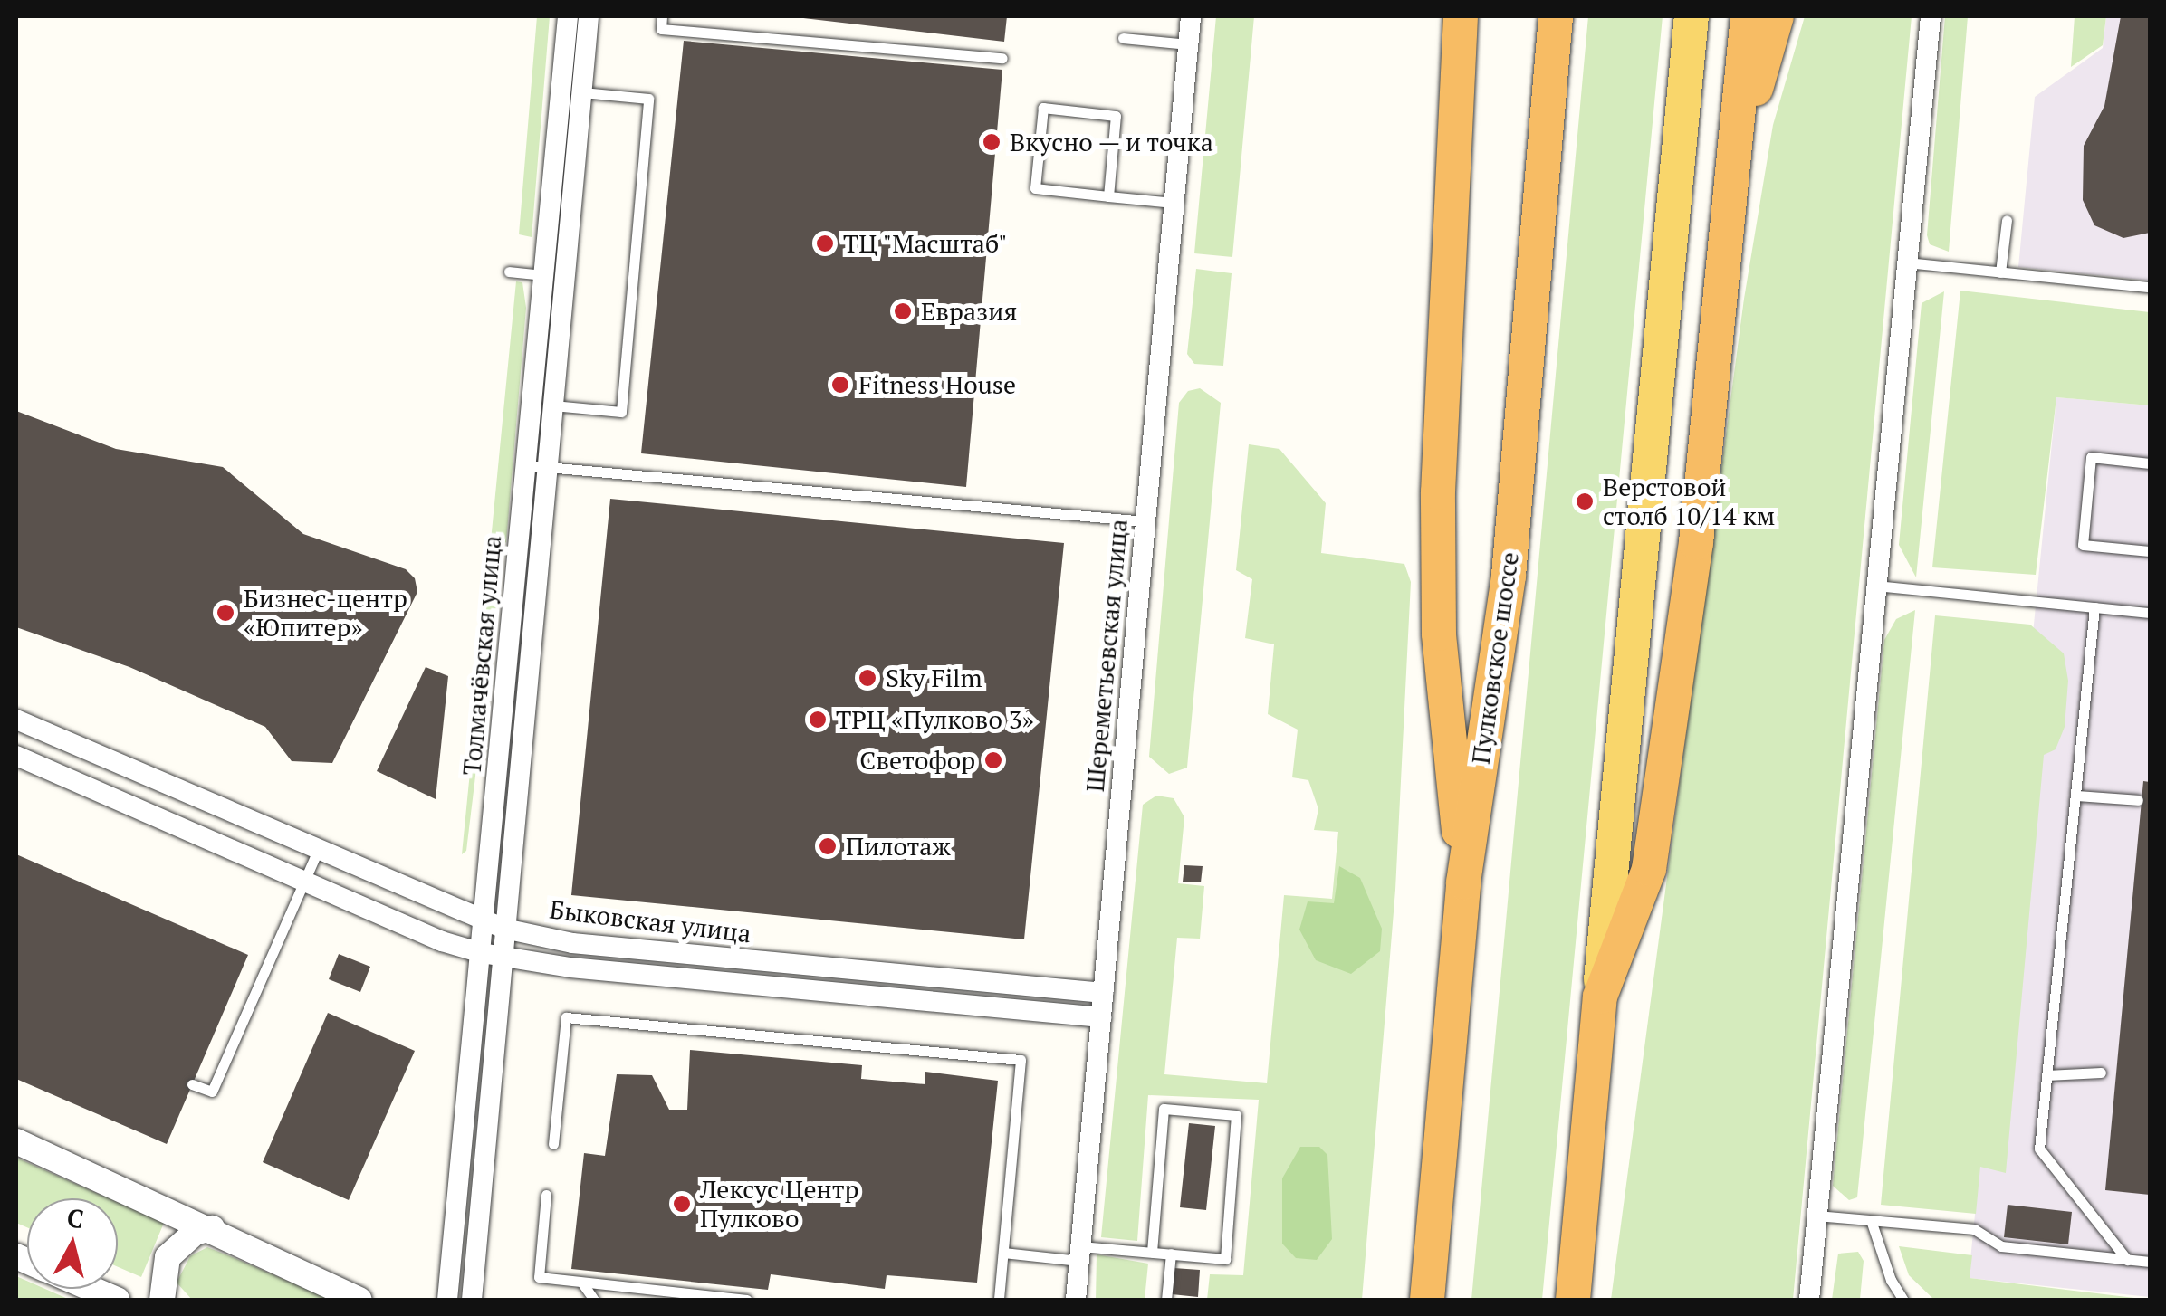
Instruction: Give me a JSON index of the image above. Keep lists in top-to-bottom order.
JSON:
{
  "streets": {
    "highway": ["Пулковское шоссе"],
    "street": ["Толмачёвская улица", "Шереметьевская улица", "Быковская улица"]
  },
  "crossings": [
    ["Толмачёвская улица", "Быковская улица"],
    ["Шереметьевская улица", "Быковская улица"]
  ],
  "places": [
    "Вкусно — и точка",
    "ТЦ \"Масштаб\"",
    "Евразия",
    "Fitness House",
    "Верстовой столб 10/14 км",
    "Бизнес-центр «Юпитер»",
    "Sky Film",
    "ТРЦ «Пулково 3»",
    "Светофор",
    "Пилотаж",
    "Лексус Центр Пулково"
  ],
  "north": "top"
}
